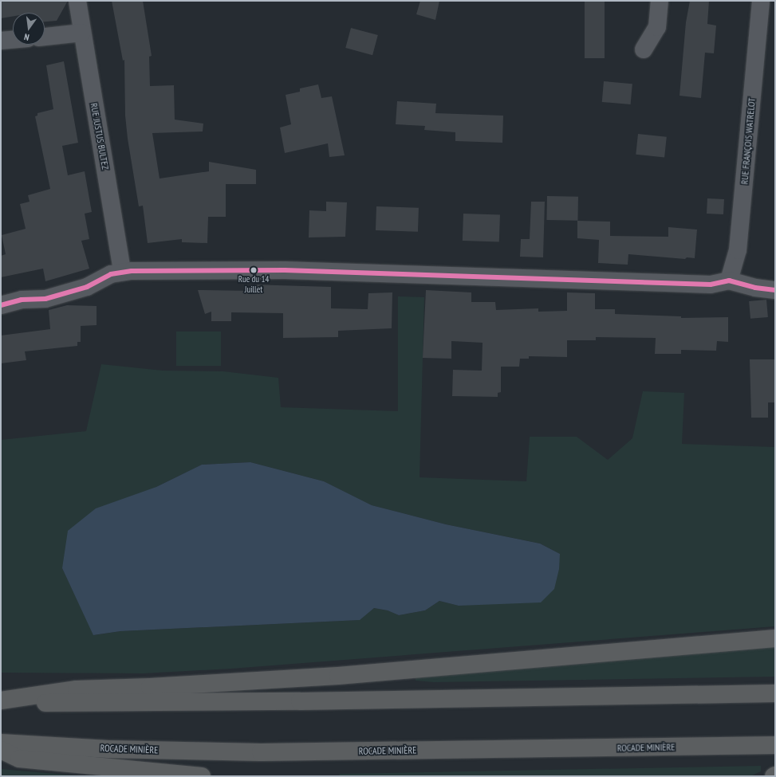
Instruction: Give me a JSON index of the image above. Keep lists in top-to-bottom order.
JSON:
{
  "streets": {
    "highway": ["ROCADE MINIÈRE"],
    "street": ["RUE JUSTUS BULTEZ", "RUE FRANÇOIS WATRELOT"]
  },
  "places": ["Rue du 14 Juillet"],
  "north": "bottom"
}
